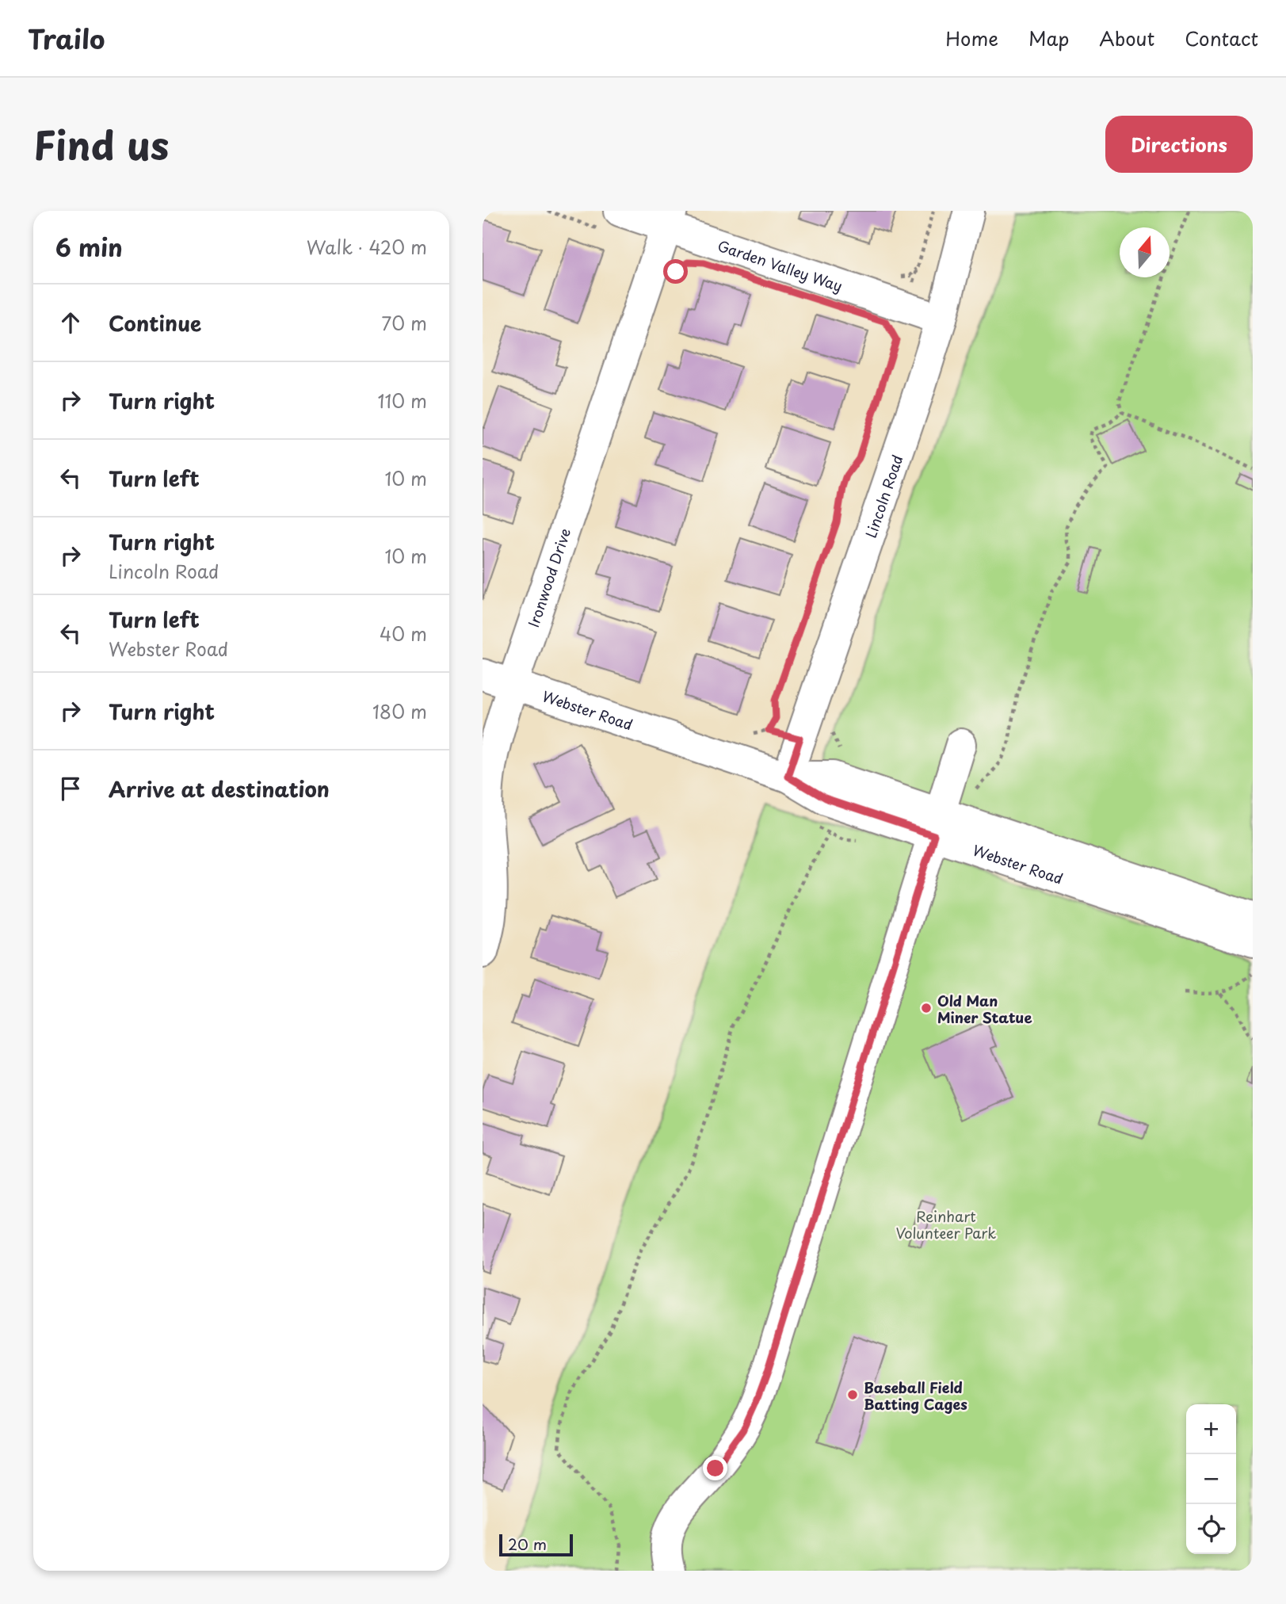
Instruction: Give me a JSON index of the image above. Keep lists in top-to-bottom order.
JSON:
{
  "streets": {
    "street": [
      "Garden Valley Way",
      "Lincoln Road",
      "Ironwood Drive",
      "Webster Road"
    ]
  },
  "crossings": [
    ["Garden Valley Way", "Lincoln Road"],
    ["Garden Valley Way", "Ironwood Drive"],
    ["Lincoln Road", "Webster Road"],
    ["Ironwood Drive", "Webster Road"]
  ],
  "parks": ["Reinhart Volunteer Park"],
  "places": ["Old Man Miner Statue", "Baseball Field Batting Cages"],
  "scale_bar": "20 m",
  "north": "top",
  "page": {
    "header": "Trailo",
    "nav": [
      "Home",
      "Map",
      "About",
      "Contact"
    ],
    "title": "Find us",
    "buttons": "Directions",
    "heading": ["6 min", "Walk · 420 m"],
    "list": [
      ["Continue", "70 m"],
      ["Turn right", "110 m"],
      ["Turn left", "10 m"],
      ["Turn right", "Lincoln Road", "10 m"],
      ["Turn left", "Webster Road", "40 m"],
      ["Turn right", "180 m"],
      "Arrive at destination"
    ],
    "map_buttons": ["+", "−"],
    "scale": "20 m"
  }
}
